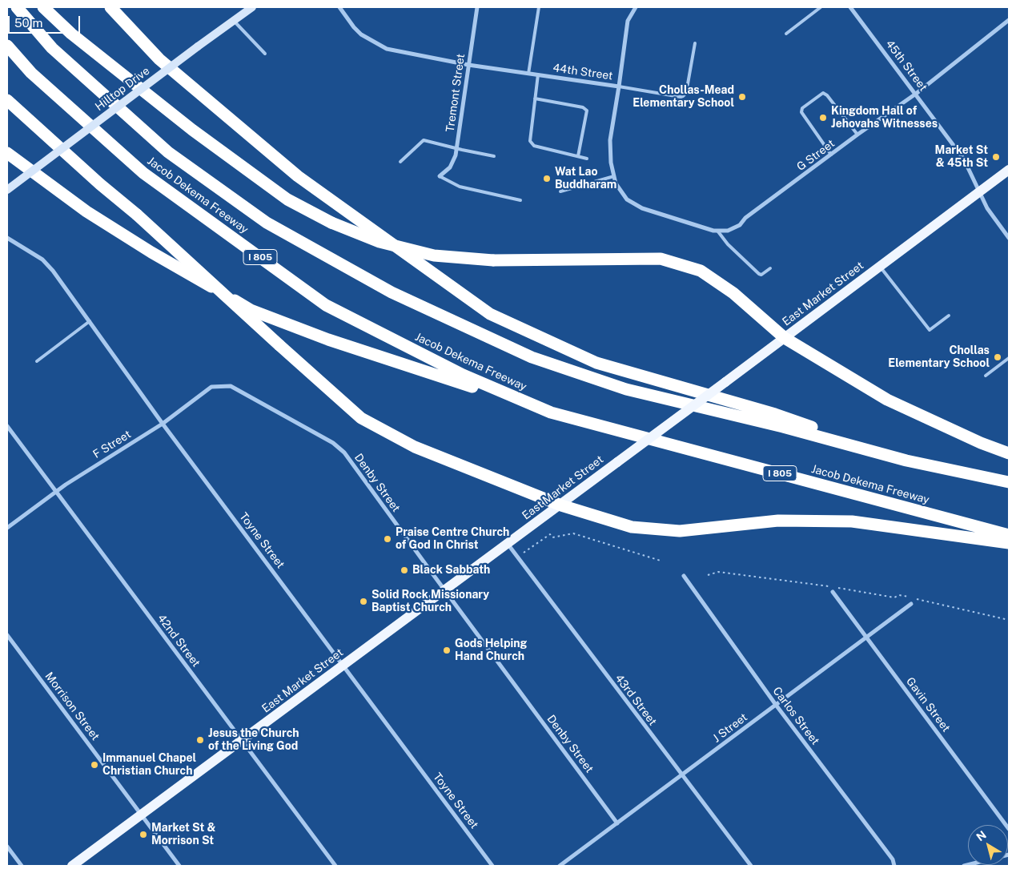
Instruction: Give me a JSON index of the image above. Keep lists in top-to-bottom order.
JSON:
{
  "streets": {
    "highway": ["Jacob Dekema Freeway", "I 805"],
    "main road": ["East Market Street"],
    "street": [
      "45th Street",
      "44th Street",
      "Hilltop Drive",
      "Tremont Street",
      "G Street",
      "F Street",
      "Denby Street",
      "Toyne Street",
      "42nd Street",
      "43rd Street",
      "Gavin Street",
      "Morrison Street",
      "Carlos Street",
      "J Street"
    ]
  },
  "crossings": [
    ["45th Street", "G Street"],
    ["45th Street", "East Market Street"],
    ["44th Street", "Tremont Street"],
    ["44th Street", "G Street"],
    ["East Market Street", "Denby Street"],
    ["East Market Street", "Toyne Street"],
    ["East Market Street", "42nd Street"],
    ["East Market Street", "43rd Street"],
    ["East Market Street", "Morrison Street"],
    ["F Street", "Denby Street"],
    ["F Street", "Toyne Street"],
    ["F Street", "42nd Street"],
    ["Denby Street", "J Street"],
    ["43rd Street", "J Street"],
    ["Gavin Street", "J Street"],
    ["Carlos Street", "J Street"]
  ],
  "places": [
    "Chollas-Mead Elementary School",
    "Kingdom Hall of Jehovahs Witnesses",
    "Market St & 45th St",
    "Wat Lao Buddharam",
    "Chollas Elementary School",
    "Praise Centre Church of God In Christ",
    "Black Sabbath",
    "Solid Rock Missionary Baptist Church",
    "Gods Helping Hand Church",
    "Jesus the Church of the Living God",
    "Immanuel Chapel Christian Church",
    "Market St & Morrison St"
  ],
  "scale_bar": "50 m",
  "north": "top left"
}
